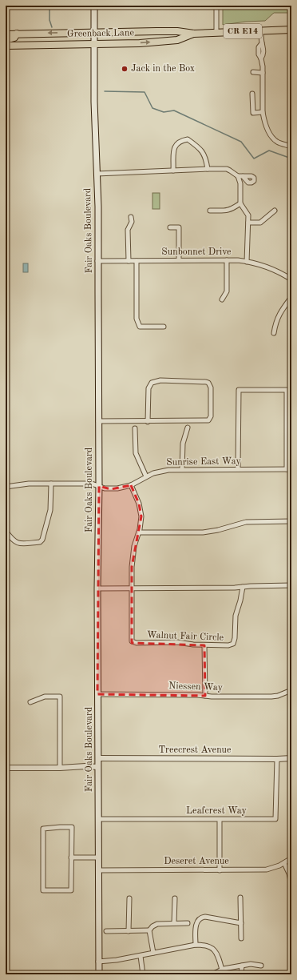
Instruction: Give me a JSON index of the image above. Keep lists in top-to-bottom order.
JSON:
{
  "streets": {
    "main road": ["CR E14", "Greenback Lane", "Fair Oaks Boulevard"],
    "street": [
      "Sunbonnet Drive",
      "Sunrise East Way",
      "Walnut Fair Circle",
      "Niessen Way",
      "Treecrest Avenue",
      "Leafcrest Way",
      "Deseret Avenue"
    ]
  },
  "crossings": [
    ["Greenback Lane", "Fair Oaks Boulevard"],
    ["Fair Oaks Boulevard", "Sunbonnet Drive"],
    ["Fair Oaks Boulevard", "Sunrise East Way"],
    ["Fair Oaks Boulevard", "Niessen Way"],
    ["Fair Oaks Boulevard", "Treecrest Avenue"],
    ["Fair Oaks Boulevard", "Leafcrest Way"],
    ["Fair Oaks Boulevard", "Deseret Avenue"],
    ["Treecrest Avenue", "Leafcrest Way"]
  ],
  "places": ["Jack in the Box"]
}
